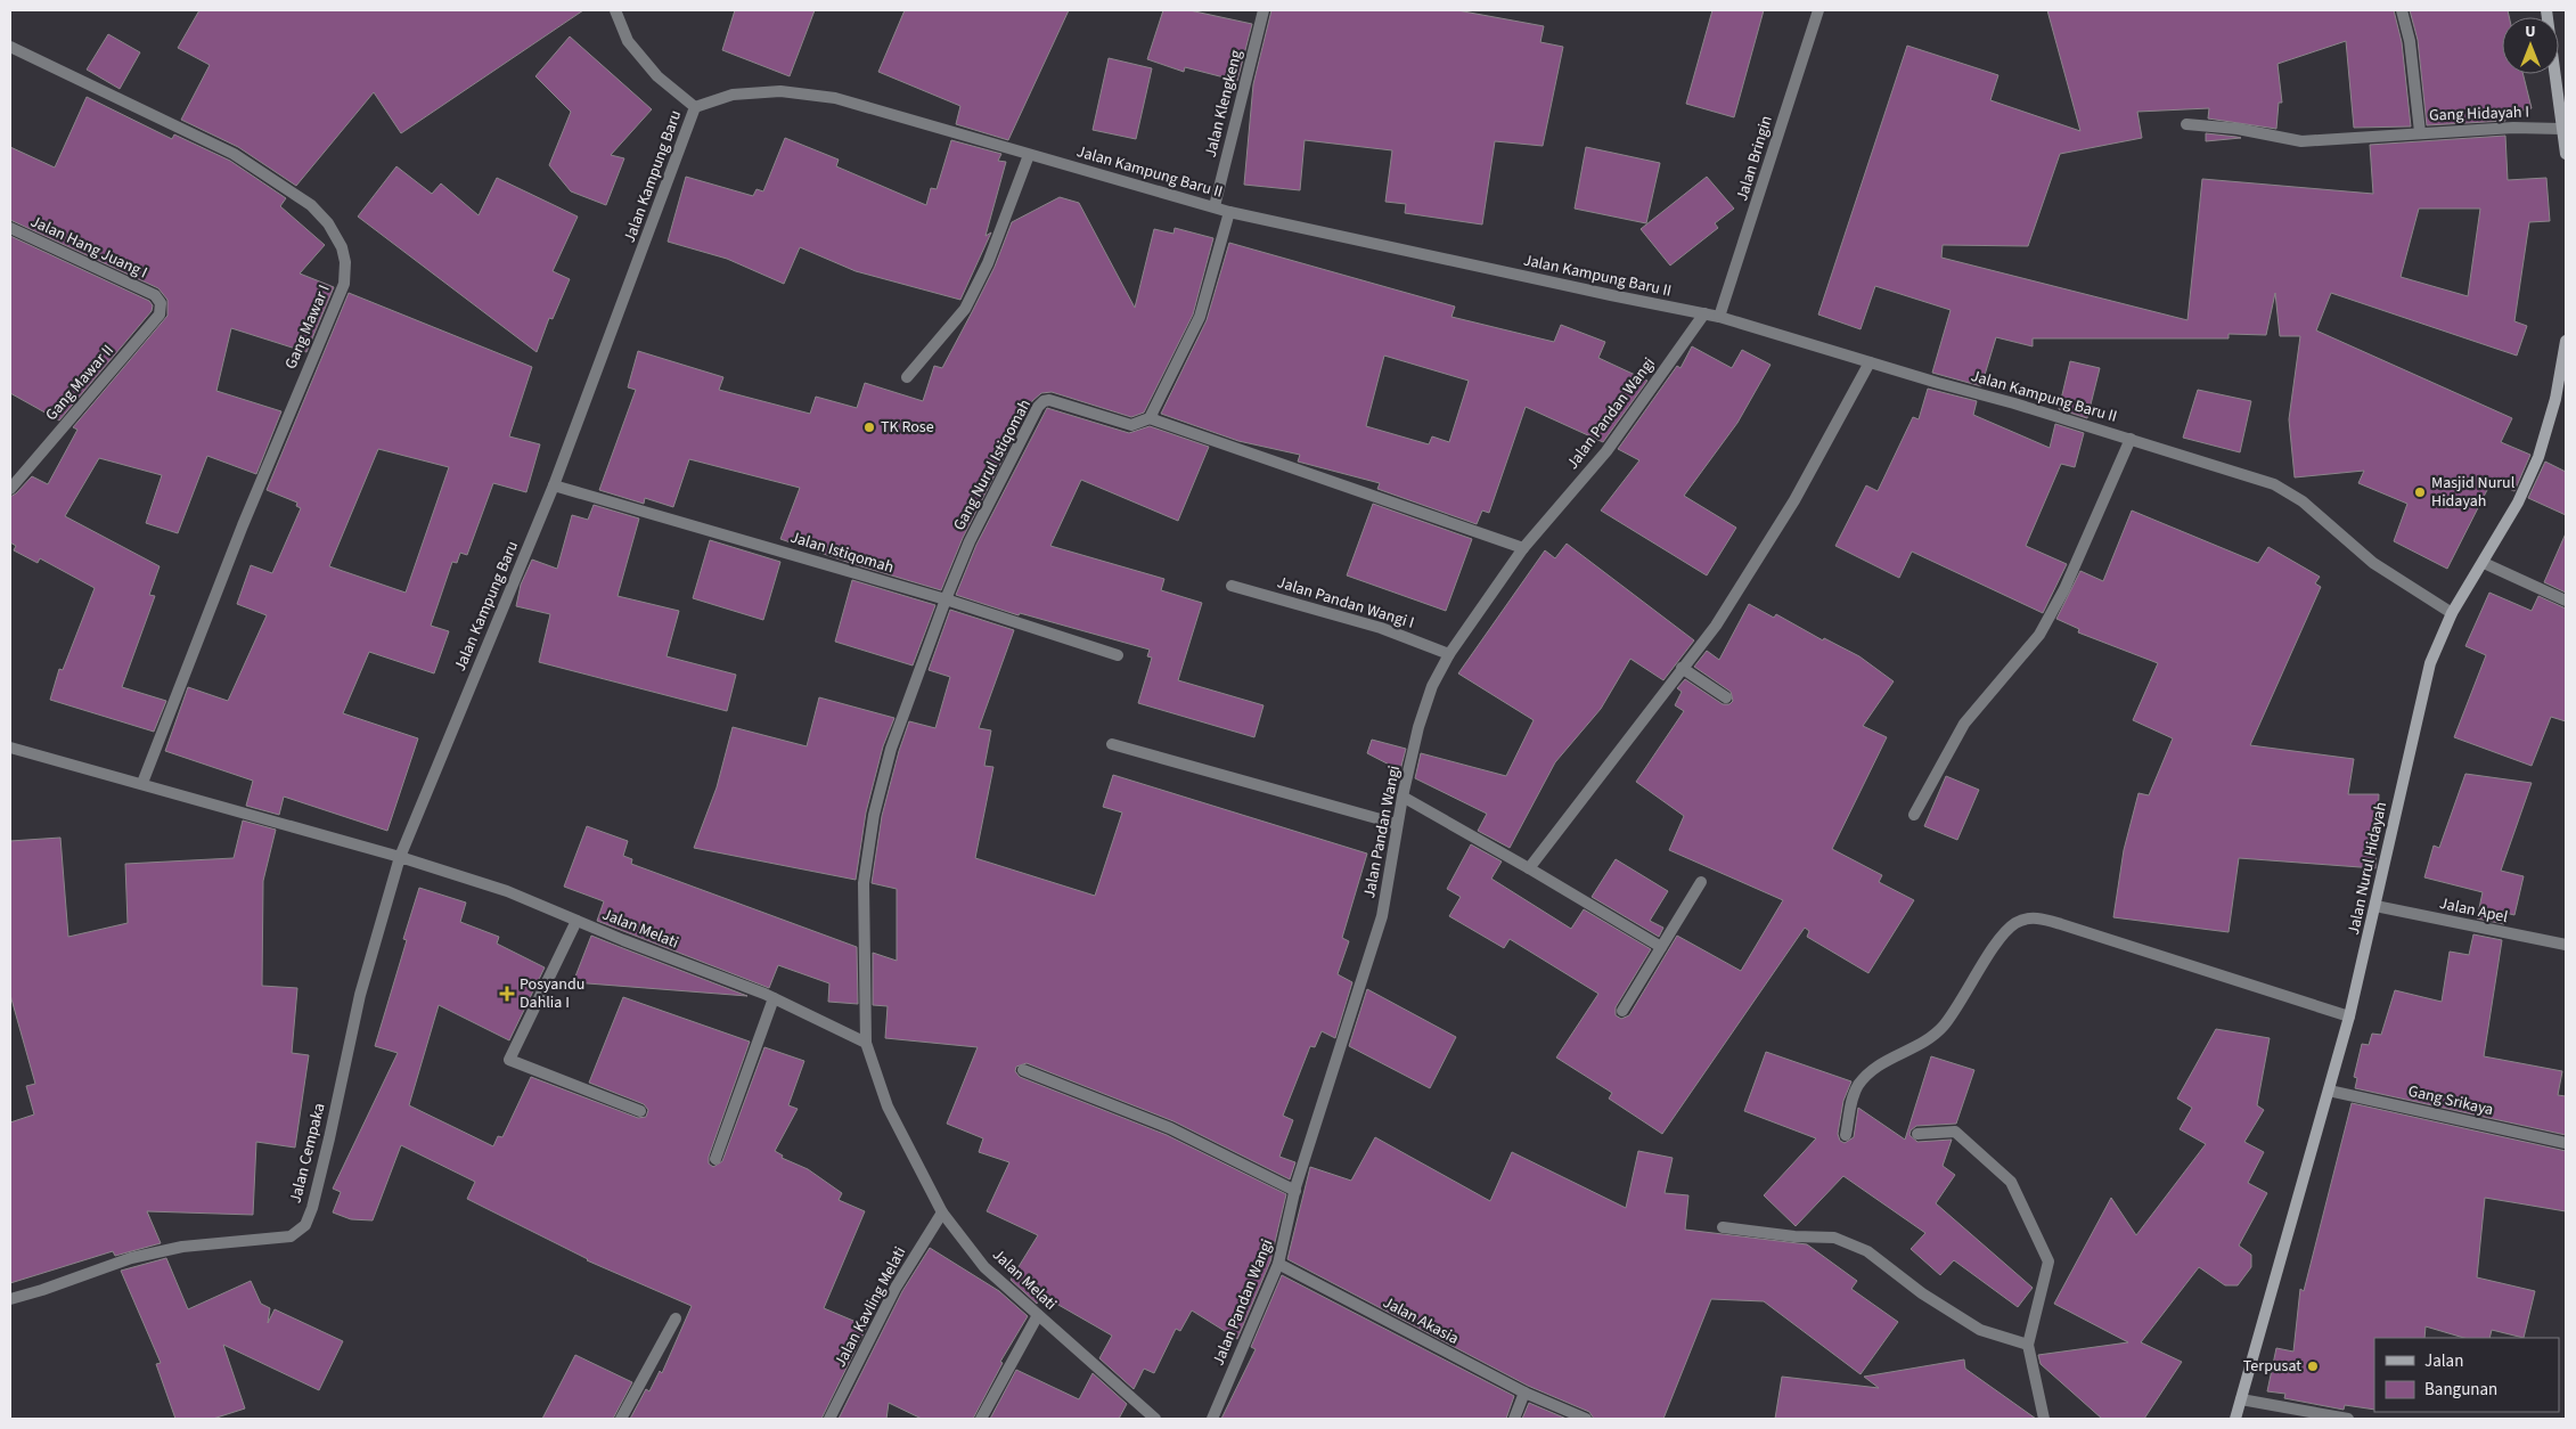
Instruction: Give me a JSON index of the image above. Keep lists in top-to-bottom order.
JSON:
{
  "streets": {
    "street": [
      "Jalan Klengkeng",
      "Gang Hidayah I",
      "Jalan Bringin",
      "Jalan Kampung Baru II",
      "Jalan Kampung Baru",
      "Jalan Hang Juang I",
      "Gang Mawar I",
      "Gang Mawar II",
      "Jalan Pandan Wangi",
      "Gang Nurul Istiqomah",
      "Jalan Istiqomah",
      "Jalan Pandan Wangi I",
      "Jalan Nurul Hidayah",
      "Jalan Apel",
      "Jalan Melati",
      "Gang Srikaya",
      "Jalan Cempaka",
      "Jalan Kavling Melati",
      "Jalan Akasia"
    ]
  },
  "crossings": [
    ["Jalan Klengkeng", "Jalan Kampung Baru II"],
    ["Jalan Bringin", "Jalan Kampung Baru II"],
    ["Jalan Kampung Baru II", "Jalan Kampung Baru"],
    ["Jalan Kampung Baru II", "Jalan Pandan Wangi"],
    ["Jalan Kampung Baru II", "Jalan Nurul Hidayah"],
    ["Jalan Kampung Baru", "Jalan Istiqomah"],
    ["Jalan Kampung Baru", "Jalan Melati"],
    ["Jalan Kampung Baru", "Jalan Cempaka"],
    ["Jalan Hang Juang I", "Gang Mawar II"],
    ["Jalan Pandan Wangi", "Jalan Pandan Wangi I"],
    ["Jalan Pandan Wangi", "Jalan Akasia"],
    ["Gang Nurul Istiqomah", "Jalan Istiqomah"],
    ["Gang Nurul Istiqomah", "Jalan Melati"],
    ["Jalan Istiqomah", "Jalan Melati"],
    ["Jalan Nurul Hidayah", "Jalan Apel"],
    ["Jalan Nurul Hidayah", "Gang Srikaya"],
    ["Jalan Melati", "Jalan Cempaka"],
    ["Jalan Melati", "Jalan Kavling Melati"]
  ],
  "places": {
    "other": ["TK Rose", "Masjid Nurul Hidayah", "Terpusat"],
    "health": ["Posyandu Dahlia I"]
  },
  "legend": ["Jalan", "Bangunan"],
  "north": "top"
}
